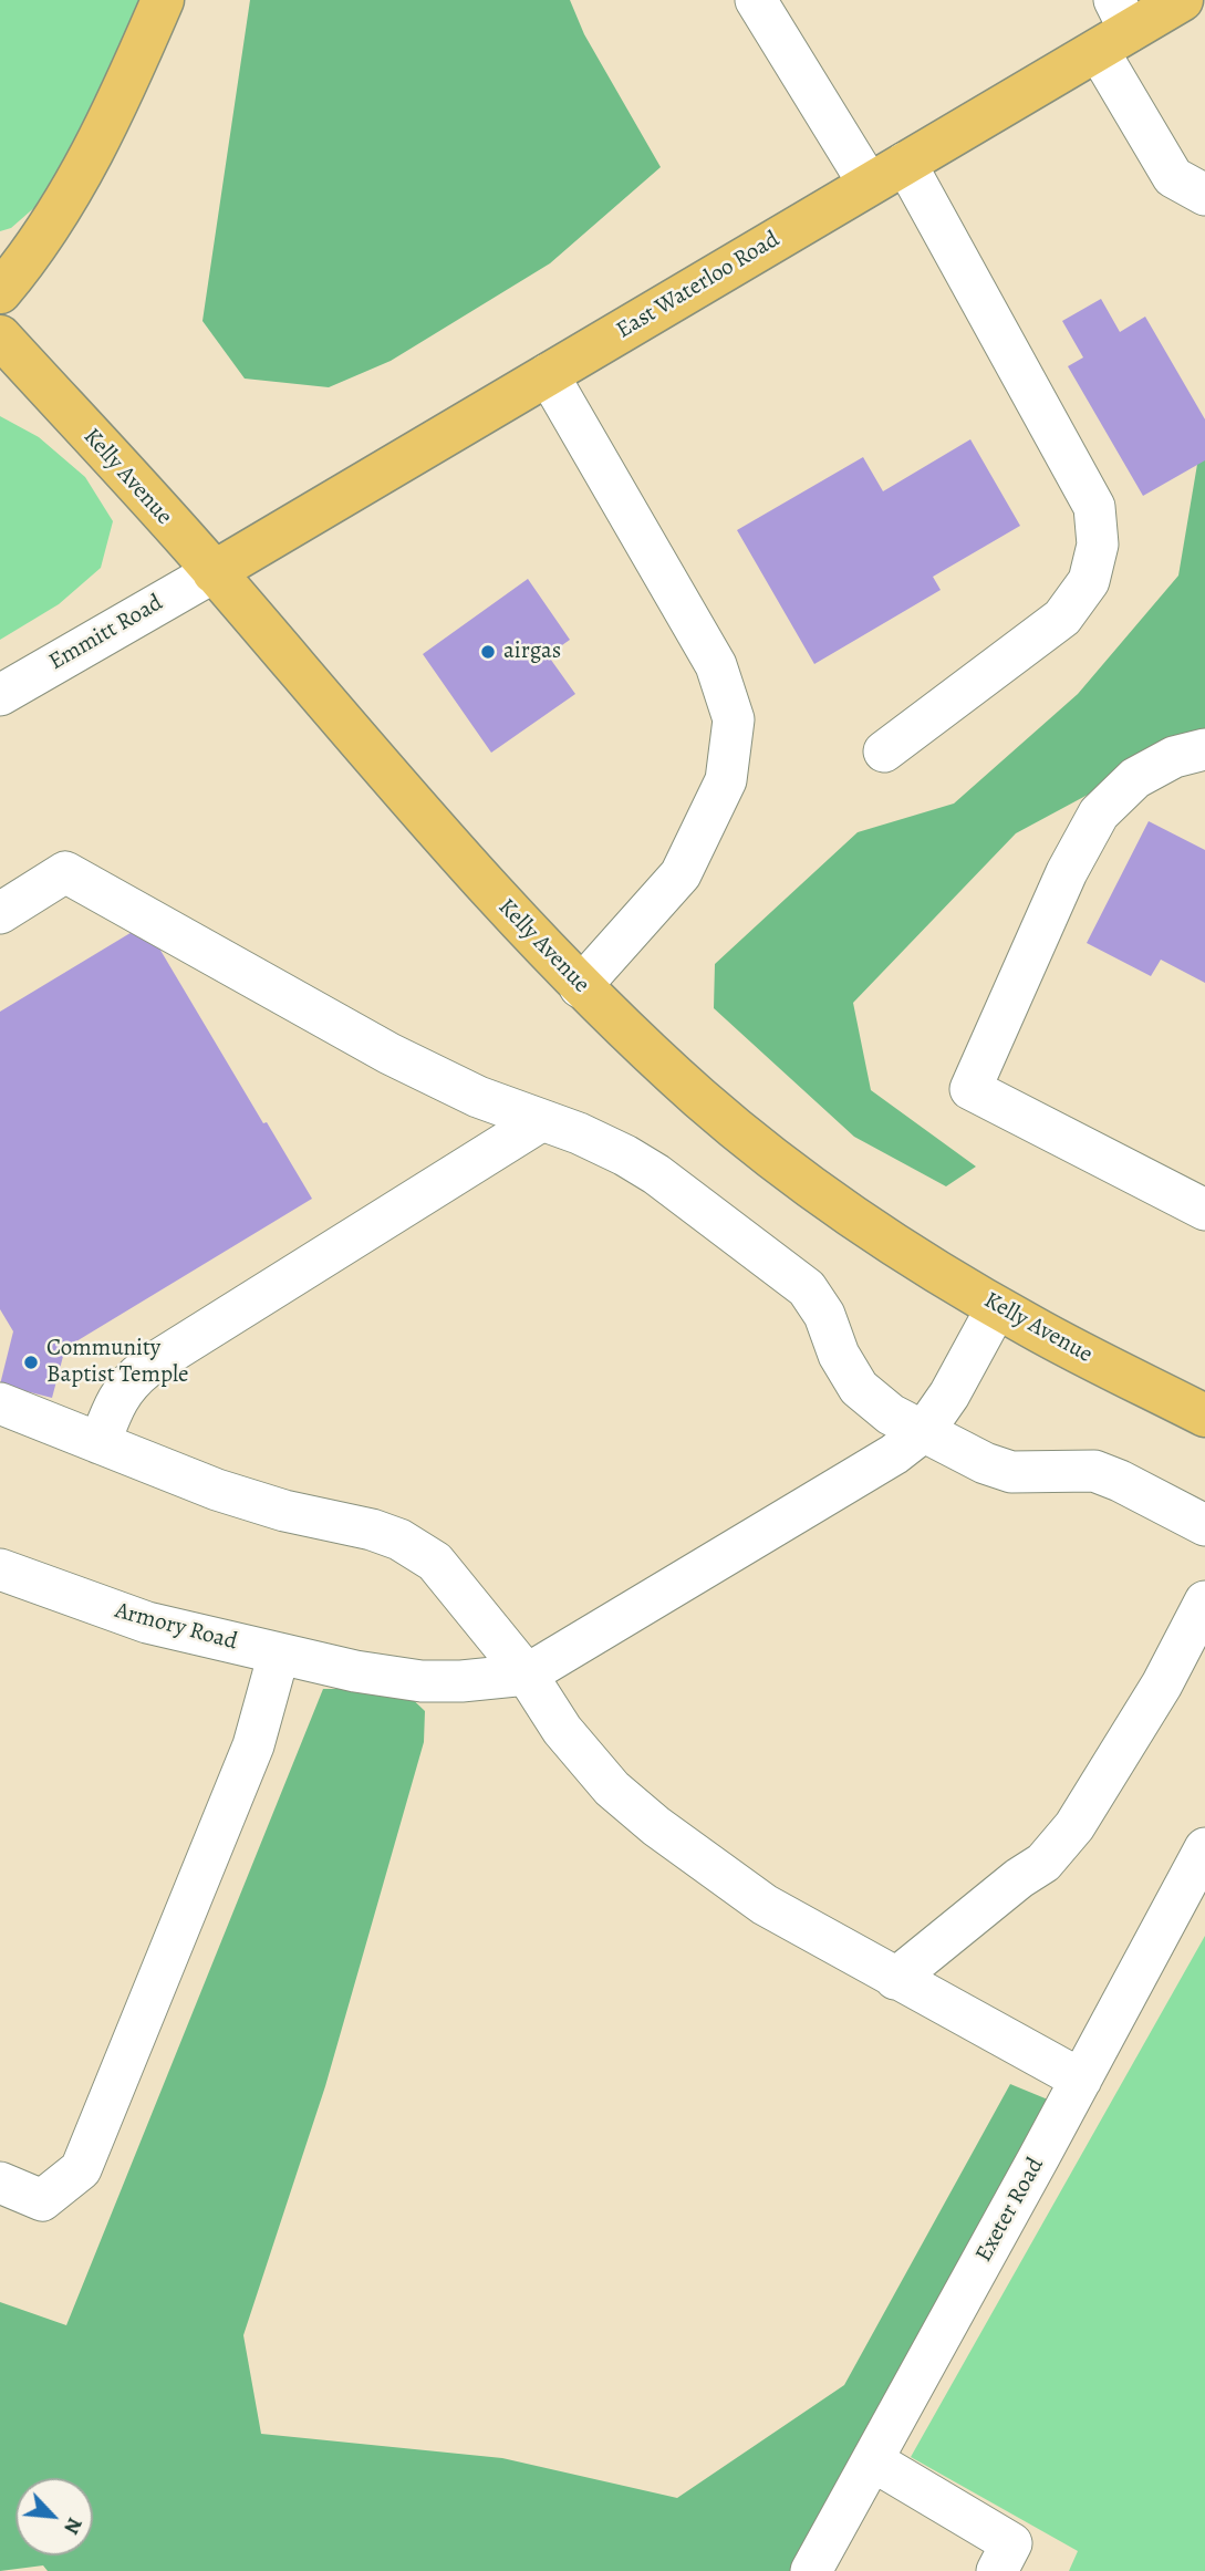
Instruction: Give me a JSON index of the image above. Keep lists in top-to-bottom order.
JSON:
{
  "streets": {
    "main road": ["East Waterloo Road", "Kelly Avenue"],
    "street": ["Emmitt Road", "Armory Road", "Exeter Road"]
  },
  "crossings": [
    ["East Waterloo Road", "Kelly Avenue"],
    ["East Waterloo Road", "Emmitt Road"],
    ["Kelly Avenue", "Emmitt Road"]
  ],
  "places": ["airgas", "Community Baptist Temple"],
  "north": "bottom right"
}
